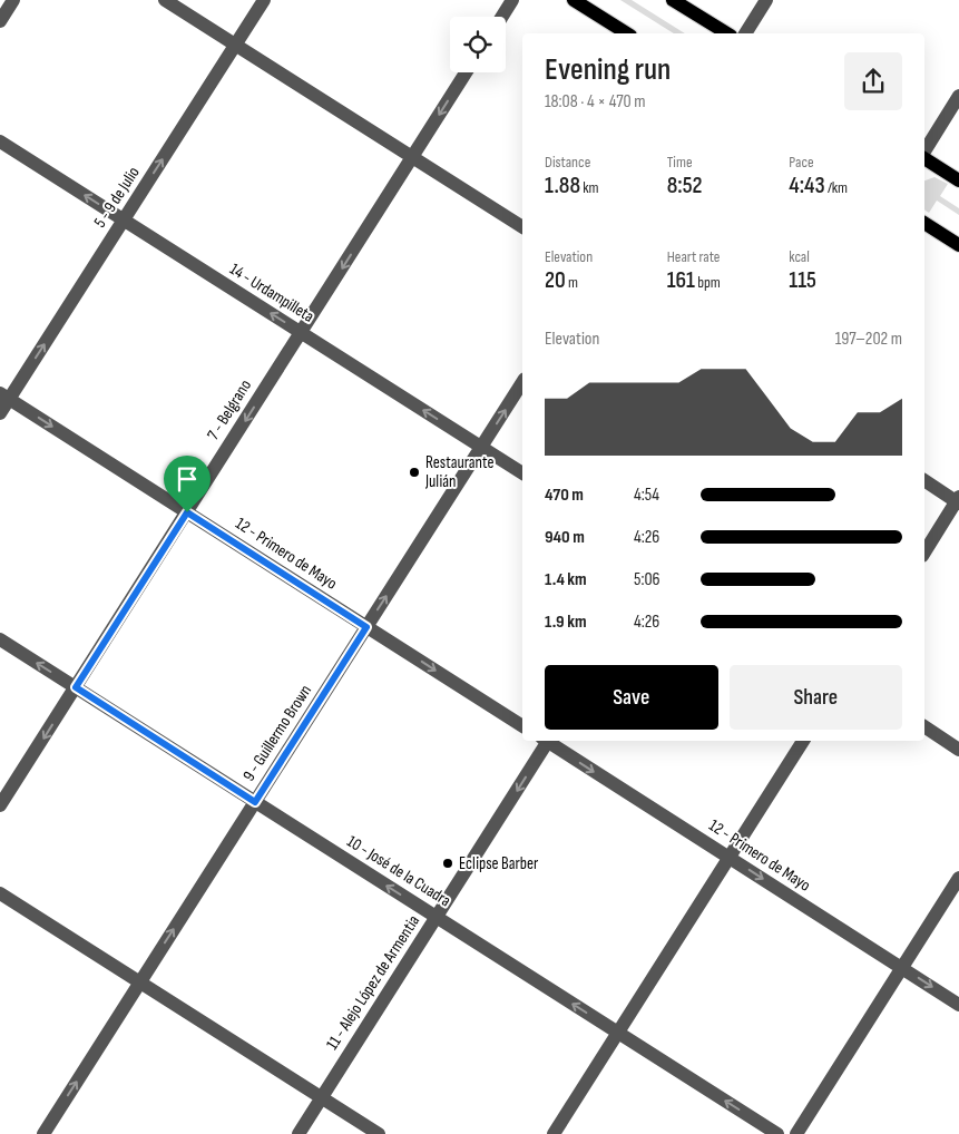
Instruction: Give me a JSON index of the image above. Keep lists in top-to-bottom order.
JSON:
{
  "streets": {
    "street": [
      "5 - 9 de Julio",
      "14 - Urdampilleta",
      "7 - Belgrano",
      "12 - Primero de Mayo",
      "9 - Guillermo Brown",
      "10 - José de la Cuadra",
      "11 - Alejo López de Armentia"
    ]
  },
  "crossings": [
    ["5 - 9 de Julio", "14 - Urdampilleta"],
    ["5 - 9 de Julio", "12 - Primero de Mayo"],
    ["14 - Urdampilleta", "7 - Belgrano"],
    ["14 - Urdampilleta", "9 - Guillermo Brown"],
    ["7 - Belgrano", "12 - Primero de Mayo"],
    ["7 - Belgrano", "10 - José de la Cuadra"],
    ["12 - Primero de Mayo", "9 - Guillermo Brown"],
    ["9 - Guillermo Brown", "10 - José de la Cuadra"],
    ["10 - José de la Cuadra", "11 - Alejo López de Armentia"]
  ],
  "one_way": [
    "5 - 9 de Julio",
    "14 - Urdampilleta",
    "7 - Belgrano",
    "12 - Primero de Mayo",
    "9 - Guillermo Brown",
    "10 - José de la Cuadra",
    "11 - Alejo López de Armentia"
  ],
  "places": ["Restaurante Julián", "Eclipse Barber"],
  "page": {
    "heading": ["Evening run", "18:08 · 4 × 470 m"],
    "stats": [
      ["Distance", "1.88 km"],
      ["Time", "8:52"],
      ["Pace", "4:43 /km"],
      ["Elevation", "20 m"],
      ["Heart rate", "161 bpm"],
      ["kcal", "115"]
    ],
    "chart": ["Elevation", "197–202 m"],
    "list": [
      {
        "name": "470 m",
        "note": "4:54"
      },
      {
        "name": "940 m",
        "note": "4:26"
      },
      {
        "name": "1.4 km",
        "note": "5:06"
      },
      {
        "name": "1.9 km",
        "note": "4:26"
      }
    ],
    "buttons": ["Save", "Share"]
  }
}
